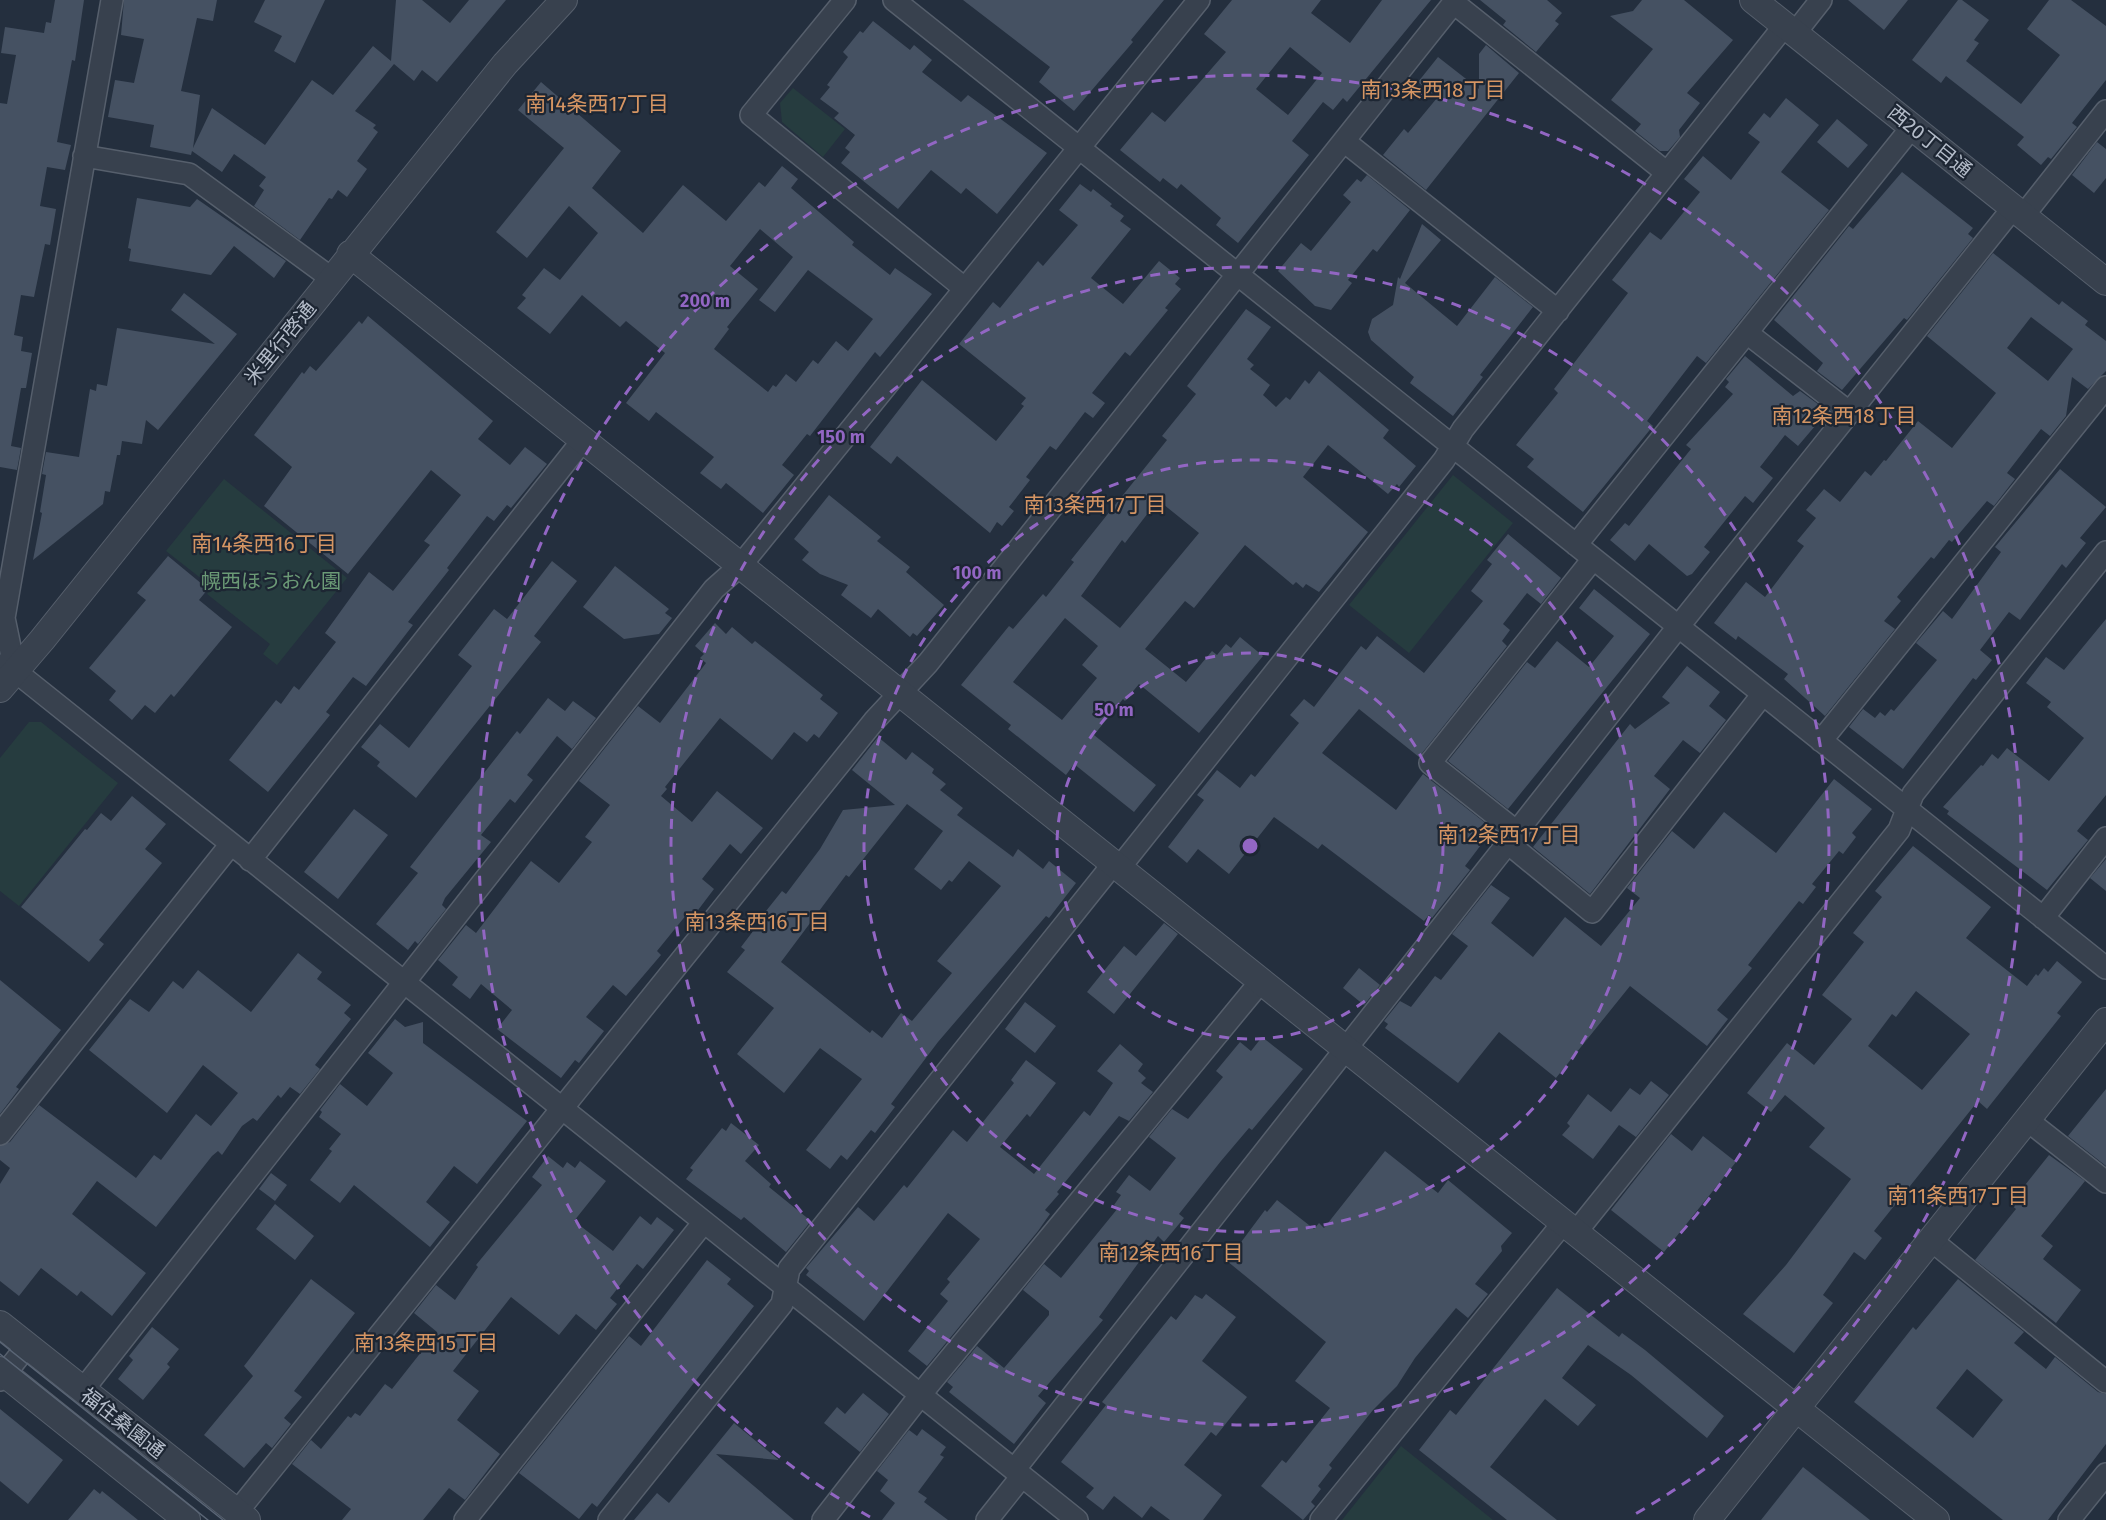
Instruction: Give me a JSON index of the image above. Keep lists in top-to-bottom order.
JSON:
{
  "streets": {
    "street": ["西20丁目通", "米里行啓通", "福住桑園通"]
  },
  "districts": [
    "南13条西18丁目",
    "南14条西17丁目",
    "南12条西18丁目",
    "南13条西17丁目",
    "南14条西16丁目",
    "南12条西17丁目",
    "南13条西16丁目",
    "南11条西17丁目",
    "南12条西16丁目",
    "南13条西15丁目"
  ],
  "parks": ["幌西ほうおん園"],
  "rings": [
    "200 m",
    "150 m",
    "100 m",
    "50 m"
  ]
}
